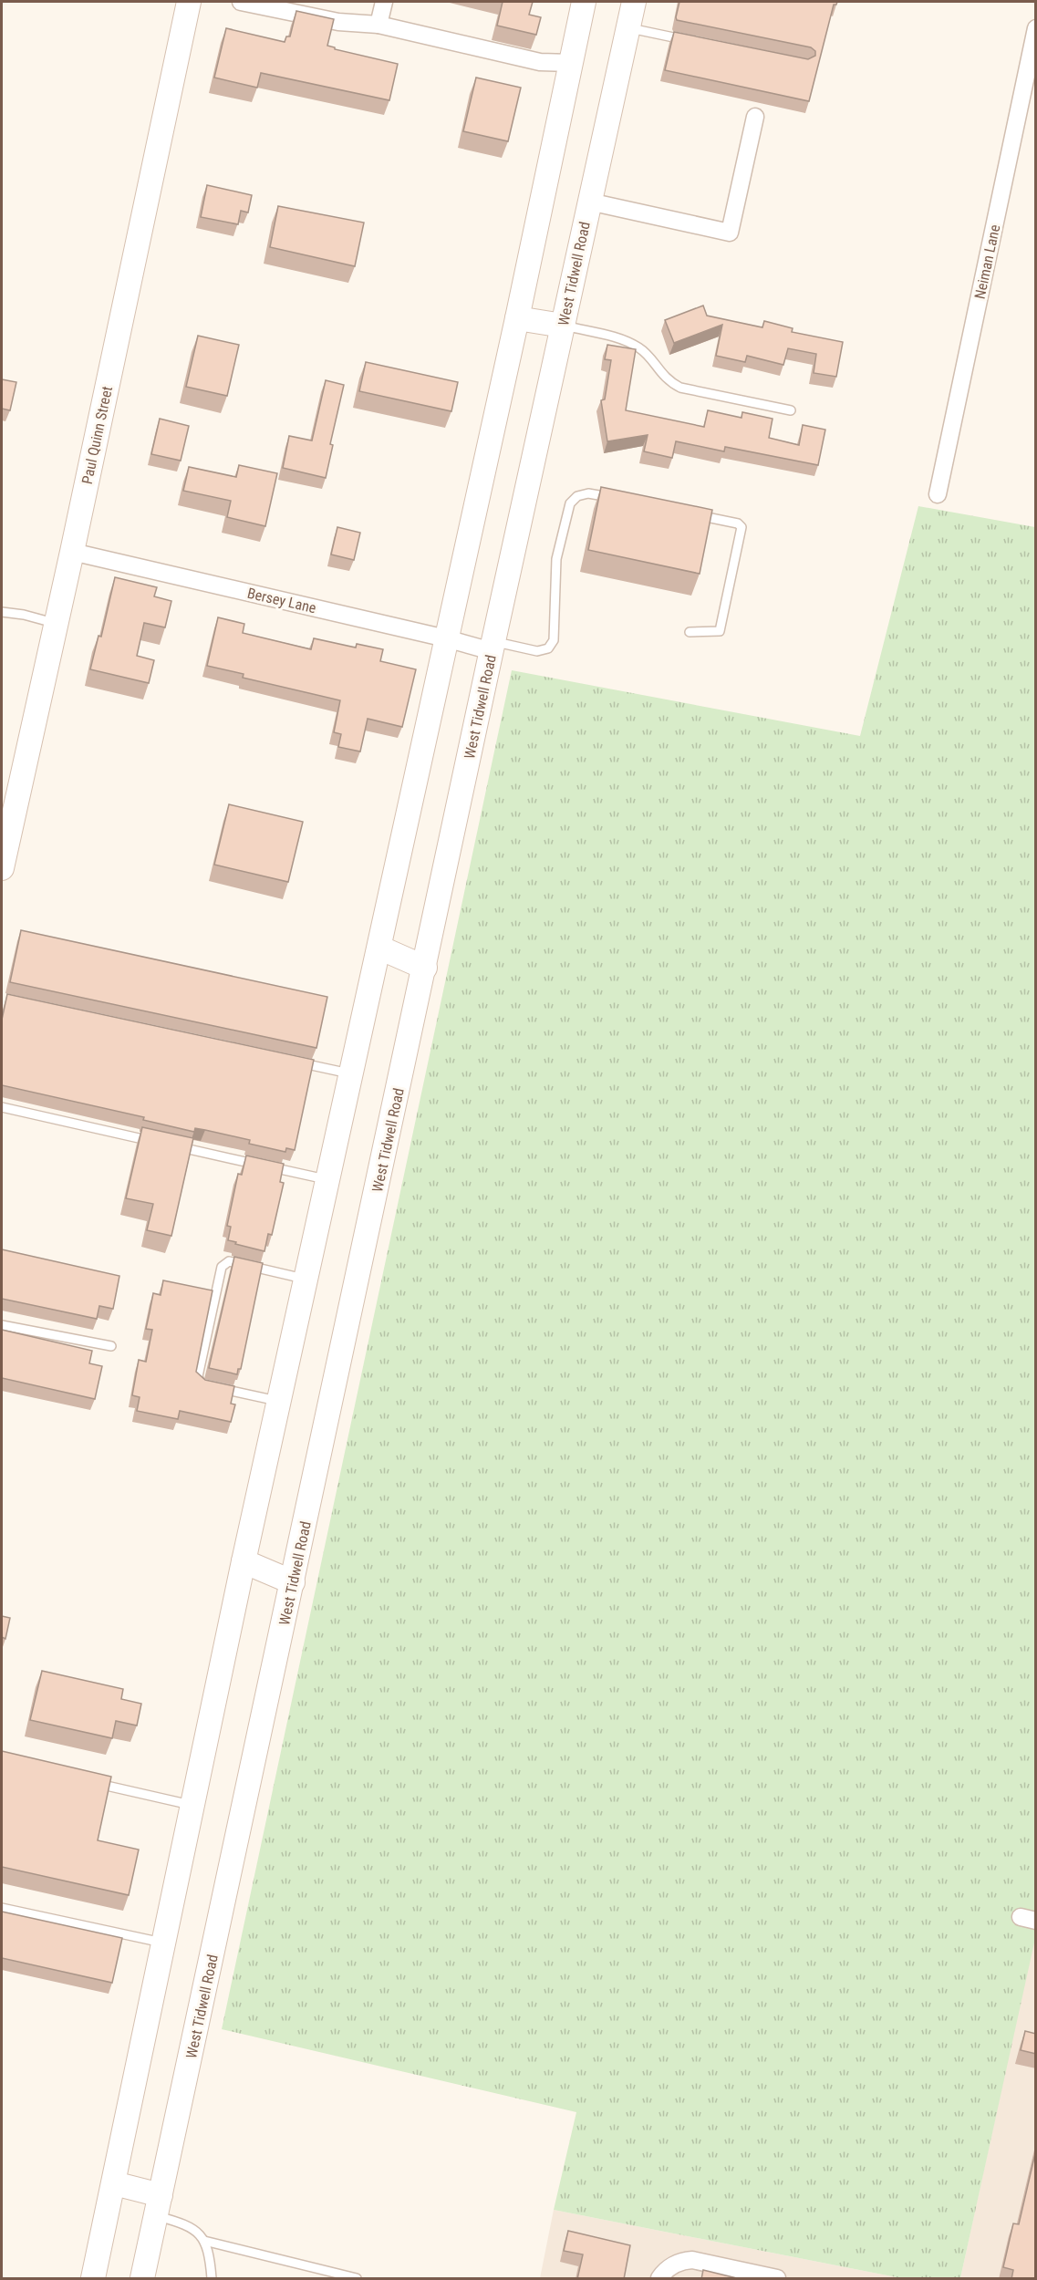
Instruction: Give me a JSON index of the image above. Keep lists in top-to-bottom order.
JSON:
{
  "streets": {
    "main road": ["West Tidwell Road", "Paul Quinn Street"],
    "street": ["Neiman Lane", "Bersey Lane"]
  },
  "crossings": [
    ["West Tidwell Road", "Bersey Lane"],
    ["Paul Quinn Street", "Bersey Lane"]
  ]
}
